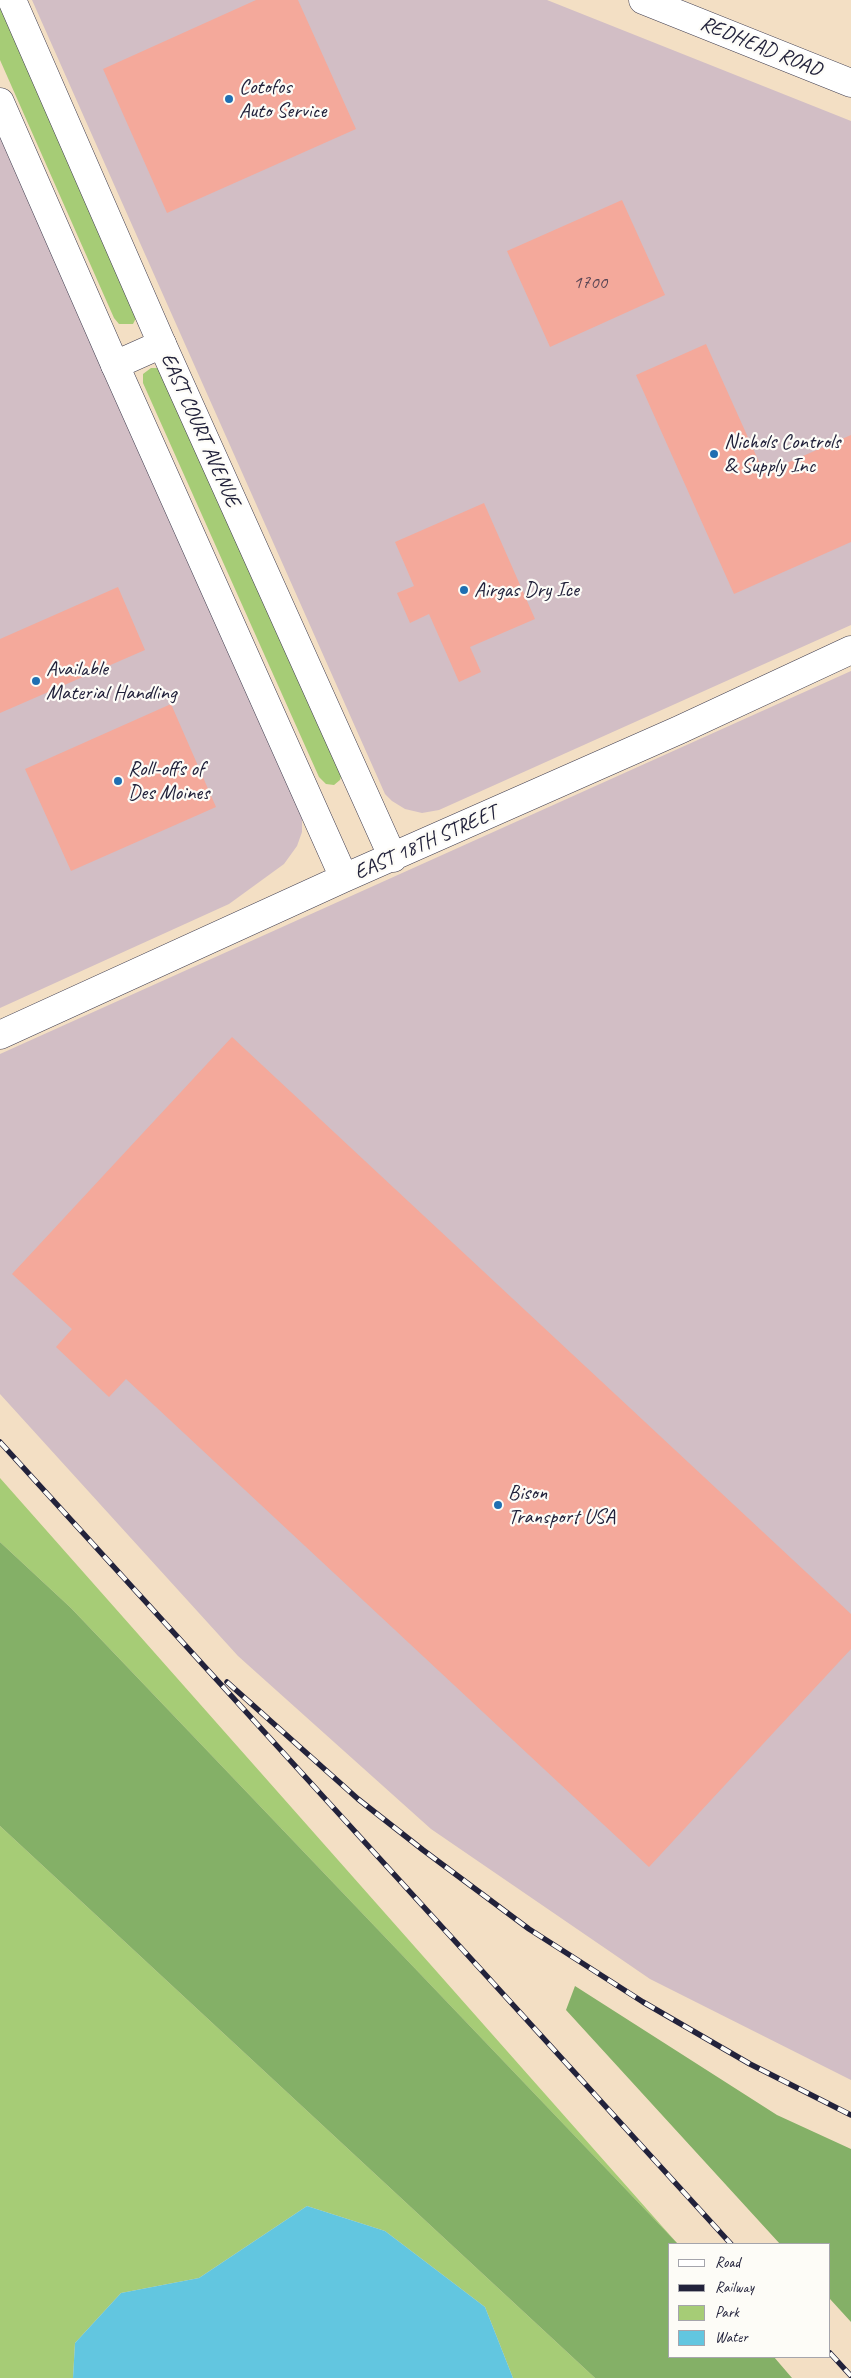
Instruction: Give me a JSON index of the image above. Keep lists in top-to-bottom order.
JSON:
{
  "streets": {
    "street": ["REDHEAD ROAD", "EAST COURT AVENUE", "EAST 18TH STREET"]
  },
  "crossings": [
    ["EAST COURT AVENUE", "EAST 18TH STREET"]
  ],
  "places": [
    "Cotofos Auto Service",
    "Nichols Controls & Supply Inc",
    "Airgas Dry Ice",
    "Available Material Handling",
    "Roll-offs of Des Moines",
    "Bison Transport USA"
  ],
  "house_numbers": ["1700"],
  "legend": [
    "Road",
    "Railway",
    "Park",
    "Water"
  ]
}
